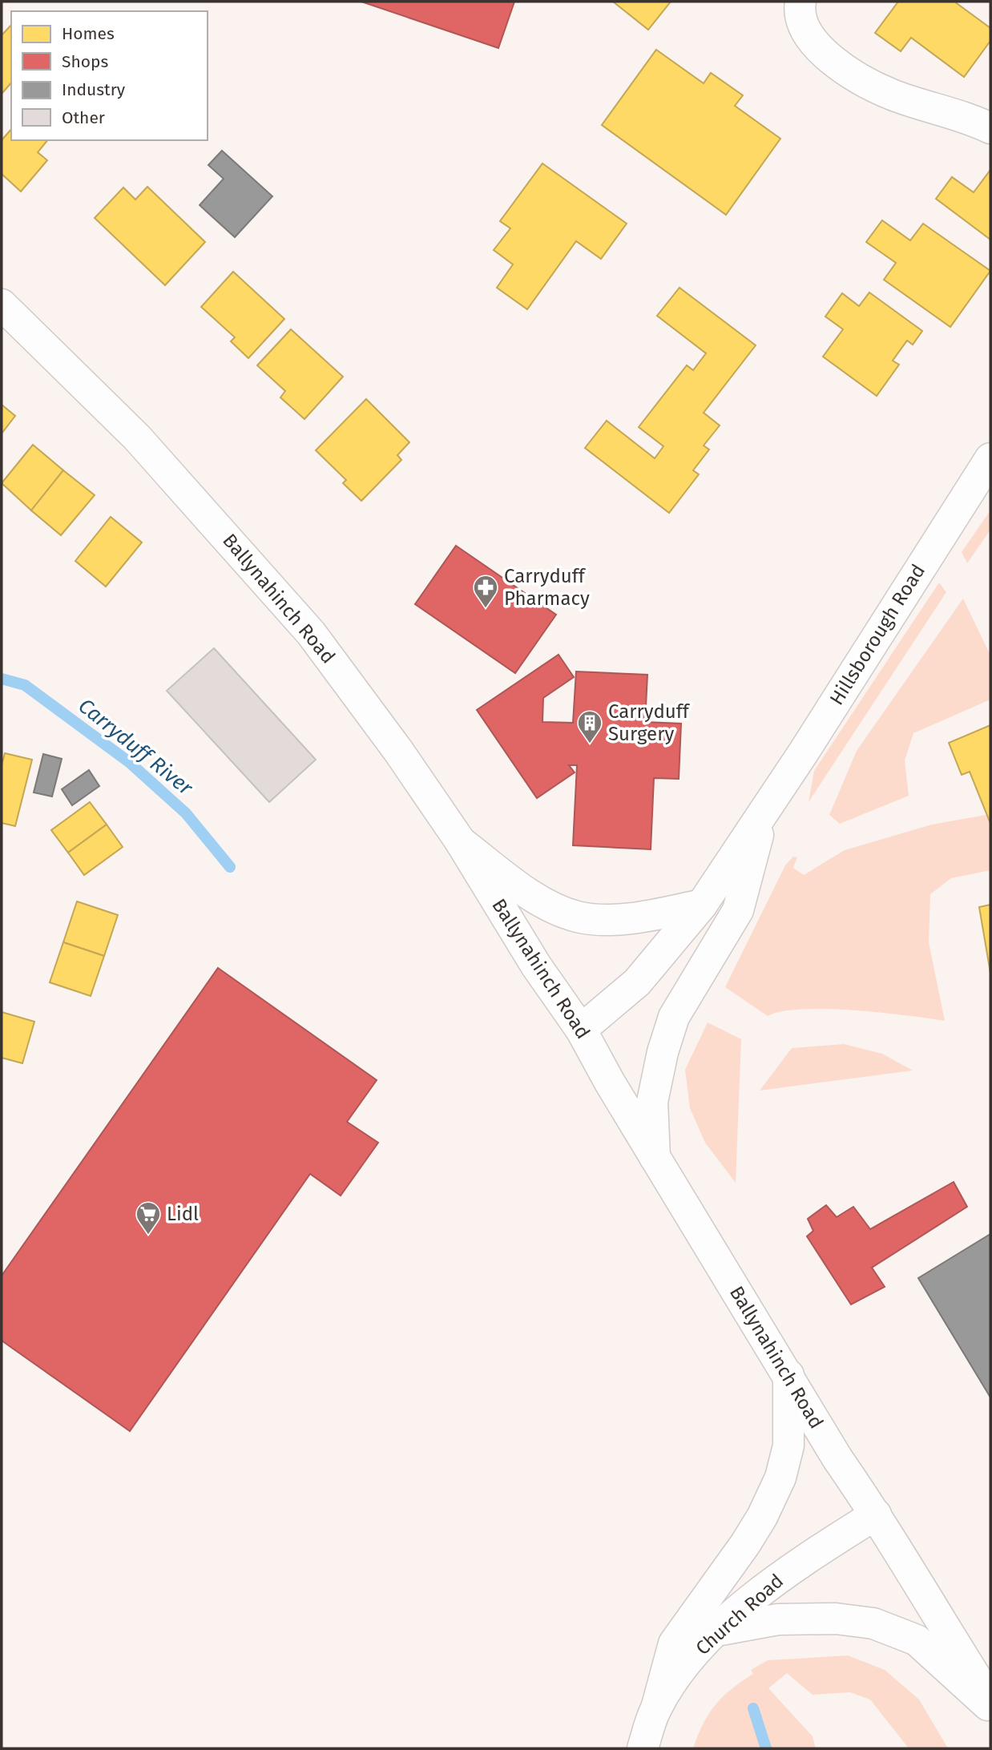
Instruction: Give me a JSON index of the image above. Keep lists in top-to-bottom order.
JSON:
{
  "streets": {
    "main road": ["Ballynahinch Road", "Hillsborough Road", "Church Road"]
  },
  "crossings": [
    ["Ballynahinch Road", "Hillsborough Road"],
    ["Ballynahinch Road", "Church Road"]
  ],
  "water": ["Carryduff River"],
  "places": {
    "pharmacy": ["Carryduff Pharmacy"],
    "building": ["Carryduff Surgery"],
    "supermarket": ["Lidl"]
  },
  "legend": [
    "Homes",
    "Shops",
    "Industry",
    "Other"
  ]
}
